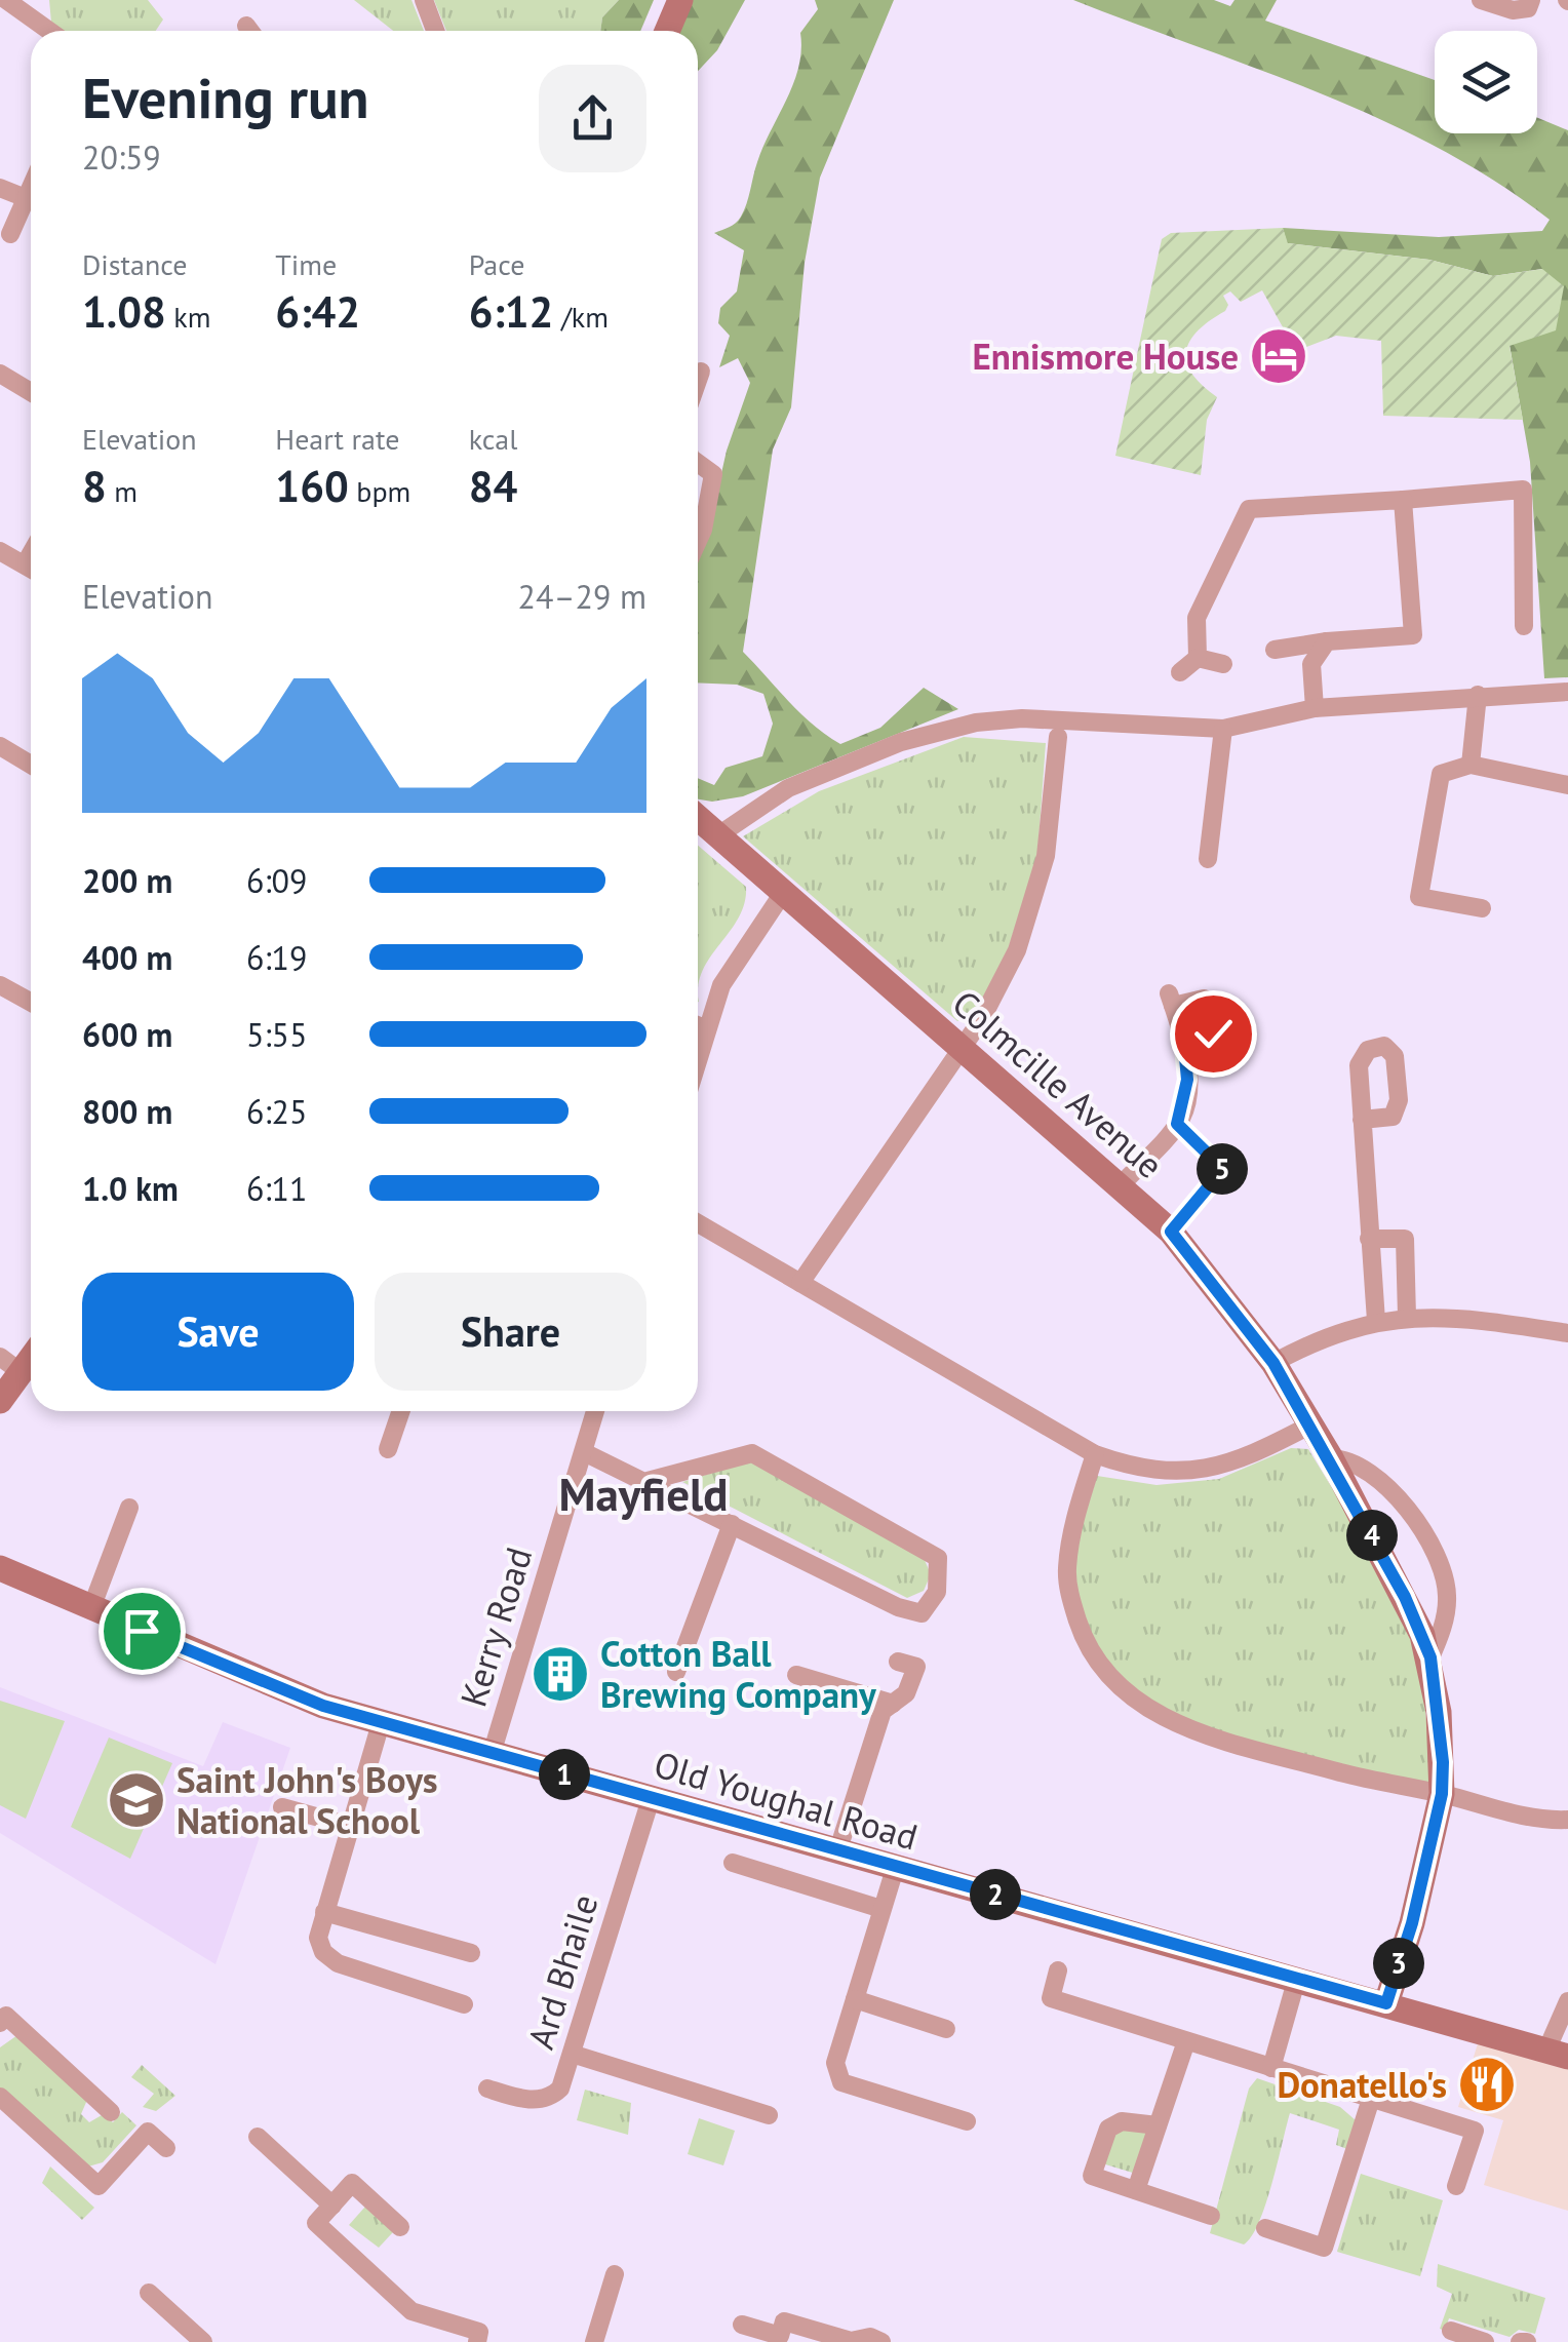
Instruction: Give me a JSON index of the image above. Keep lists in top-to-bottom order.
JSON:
{
  "streets": {
    "street": [
      "Colmcille Avenue",
      "Kerry Road",
      "Old Youghal Road",
      "Ard Bhaile"
    ]
  },
  "crossings": [
    ["Colmcille Avenue", "Old Youghal Road"],
    ["Kerry Road", "Old Youghal Road"],
    ["Old Youghal Road", "Ard Bhaile"]
  ],
  "districts": ["Mayfield"],
  "places": {
    "hotel": ["Ennismore House"],
    "building": ["Cotton Ball Brewing Company"],
    "school or university": ["Saint John's Boys National School"],
    "restaurant": ["Donatello's"]
  },
  "page": {
    "heading": ["Evening run", "20:59"],
    "stats": [
      ["Distance", "1.08 km"],
      ["Time", "6:42"],
      ["Pace", "6:12 /km"],
      ["Elevation", "8 m"],
      ["Heart rate", "160 bpm"],
      ["kcal", "84"]
    ],
    "chart": ["Elevation", "24–29 m"],
    "list": [
      {
        "name": "200 m",
        "note": "6:09"
      },
      {
        "name": "400 m",
        "note": "6:19"
      },
      {
        "name": "600 m",
        "note": "5:55"
      },
      {
        "name": "800 m",
        "note": "6:25"
      },
      {
        "name": "1.0 km",
        "note": "6:11"
      }
    ],
    "pins": [
      "5",
      "4",
      "1",
      "2",
      "3"
    ],
    "buttons": ["Save", "Share"]
  }
}
